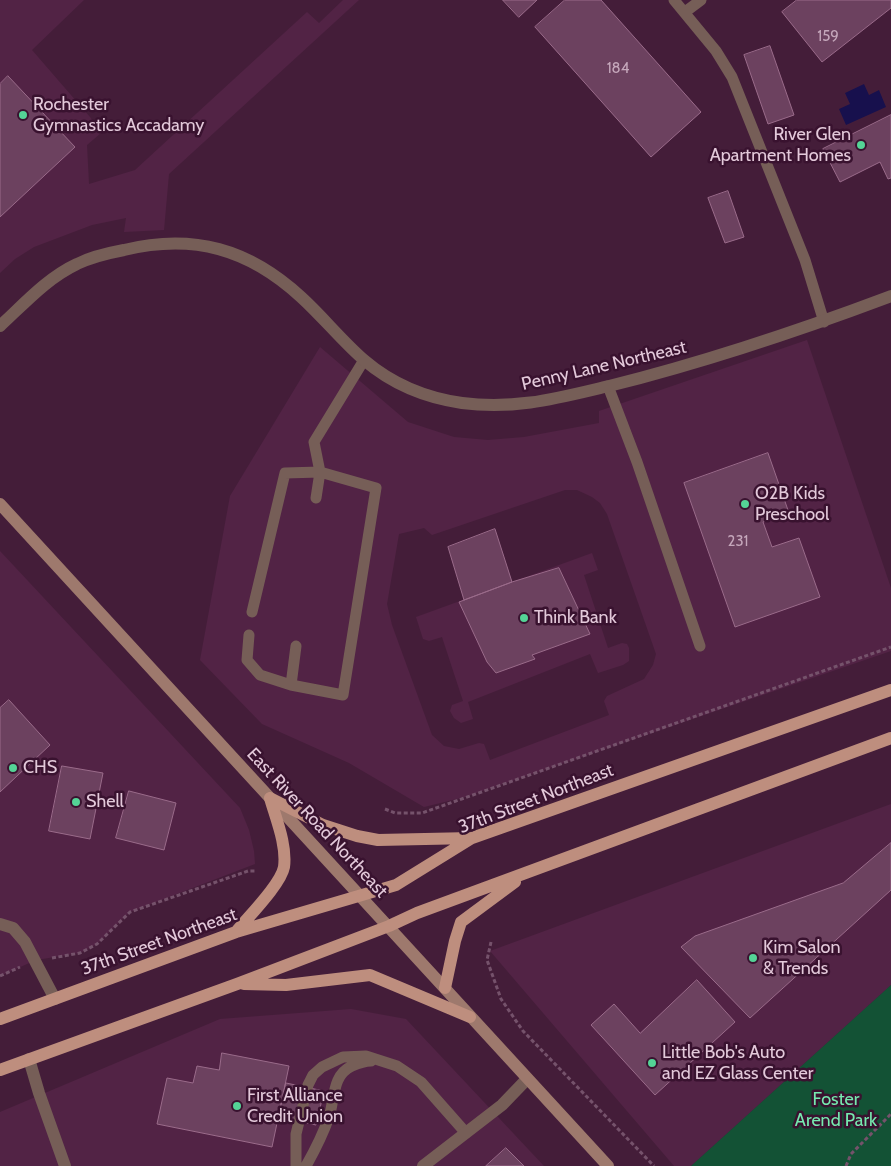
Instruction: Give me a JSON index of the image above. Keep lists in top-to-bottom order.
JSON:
{
  "streets": {
    "main road": ["37th Street Northeast"],
    "street": ["Penny Lane Northeast", "East River Road Northeast"]
  },
  "crossings": [
    ["37th Street Northeast", "East River Road Northeast"]
  ],
  "parks": ["Foster Arend Park"],
  "places": [
    "Rochester Gymnastics Accadamy",
    "River Glen Apartment Homes",
    "O2B Kids Preschool",
    "Think Bank",
    "CHS",
    "Shell",
    "Kim Salon & Trends",
    "Little Bob's Auto and EZ Glass Center",
    "First Alliance Credit Union"
  ],
  "house_numbers": ["159", "184", "231"]
}
